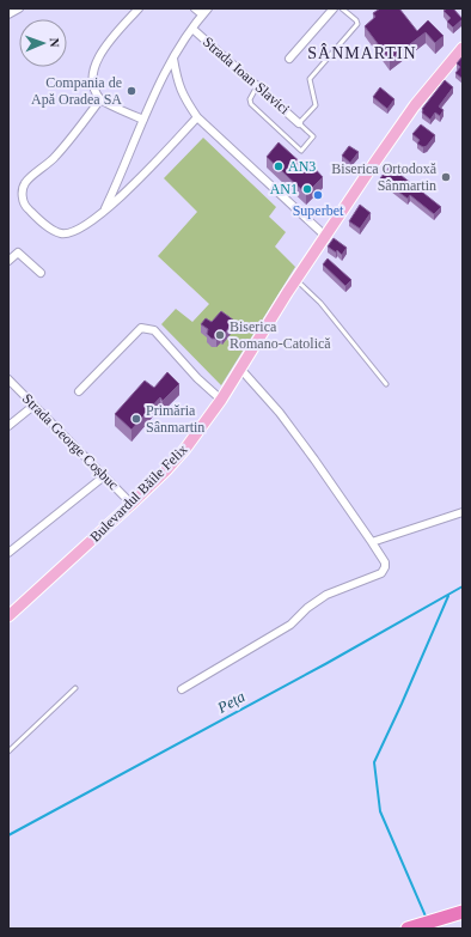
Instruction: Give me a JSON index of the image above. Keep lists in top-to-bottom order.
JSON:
{
  "streets": {
    "main road": ["Bulevardul Băile Felix"],
    "street": ["Strada Ioan Slavici", "Strada George Coșbuc"]
  },
  "crossings": [
    ["Strada George Coșbuc", "Bulevardul Băile Felix"]
  ],
  "districts": ["SÂNMARTIN"],
  "water": ["Peța"],
  "places": [
    "Compania de Apă Oradea SA",
    "AN3",
    "Biserica Ortodoxă Sânmartin",
    "AN1",
    "Superbet",
    "Biserica Romano-Catolică",
    "Primăria Sânmartin"
  ],
  "north": "right"
}
